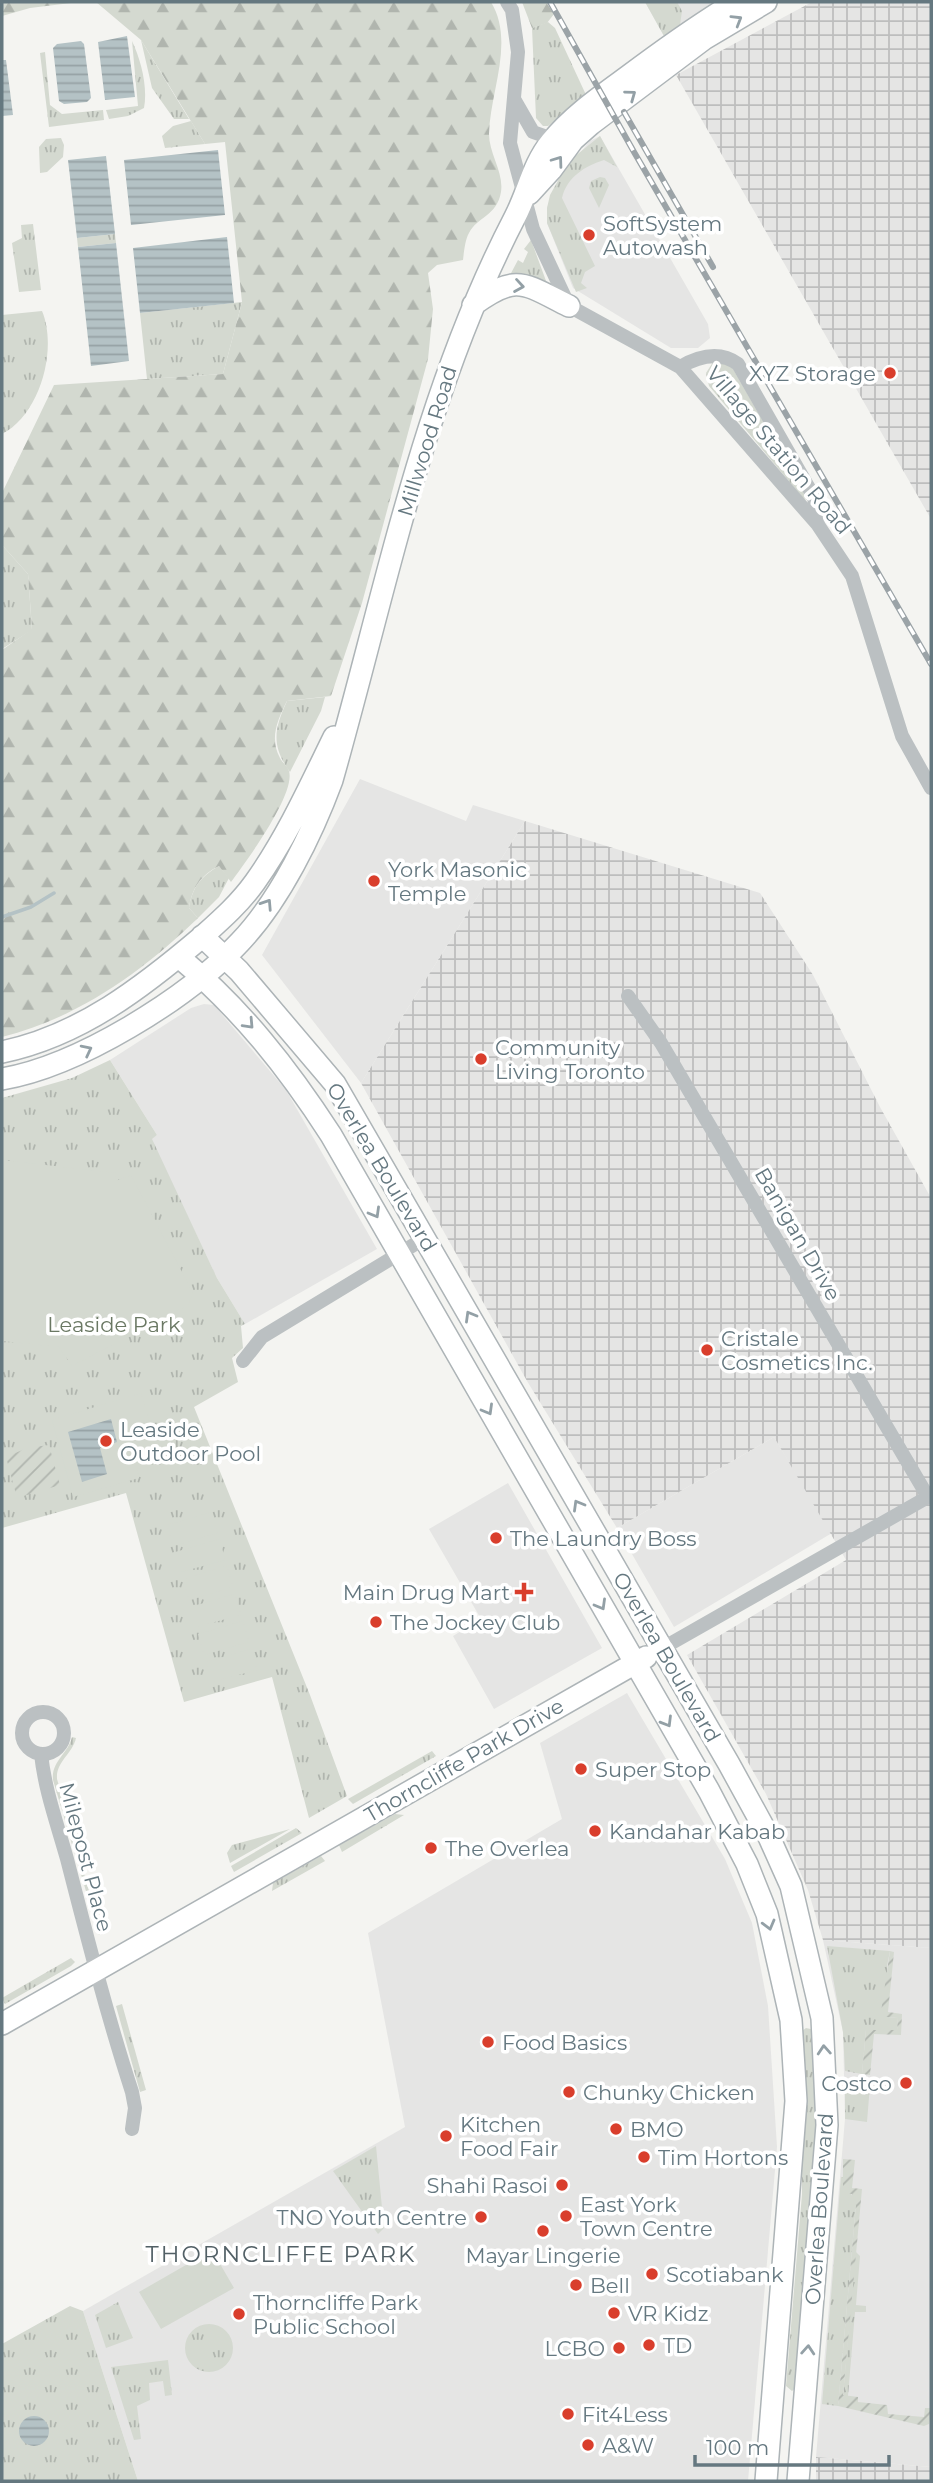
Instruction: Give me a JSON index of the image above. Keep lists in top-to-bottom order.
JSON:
{
  "streets": {
    "main road": ["Millwood Road", "Overlea Boulevard", "Thorncliffe Park Drive"],
    "street": ["Village Station Road", "Banigan Drive", "Milepost Place"]
  },
  "crossings": [
    ["Millwood Road", "Overlea Boulevard"],
    ["Overlea Boulevard", "Thorncliffe Park Drive"],
    ["Banigan Drive", "Thorncliffe Park Drive"],
    ["Thorncliffe Park Drive", "Milepost Place"]
  ],
  "districts": ["THORNCLIFFE PARK"],
  "parks": ["Leaside Park"],
  "places": {
    "other": [
      "SoftSystem Autowash",
      "XYZ Storage",
      "York Masonic Temple",
      "Community Living Toronto",
      "Cristale Cosmetics Inc.",
      "Leaside Outdoor Pool",
      "The Laundry Boss",
      "The Jockey Club",
      "Super Stop",
      "Kandahar Kabab",
      "The Overlea",
      "Food Basics",
      "Costco",
      "Chunky Chicken",
      "BMO",
      "Kitchen Food Fair",
      "Tim Hortons",
      "Shahi Rasoi",
      "East York Town Centre",
      "TNO Youth Centre",
      "Mayar Lingerie",
      "Scotiabank",
      "Bell",
      "VR Kidz",
      "Thorncliffe Park Public School",
      "TD",
      "LCBO",
      "Fit4Less",
      "A&W"
    ],
    "health": ["Main Drug Mart"]
  },
  "scale_bar": "100 m"
}
